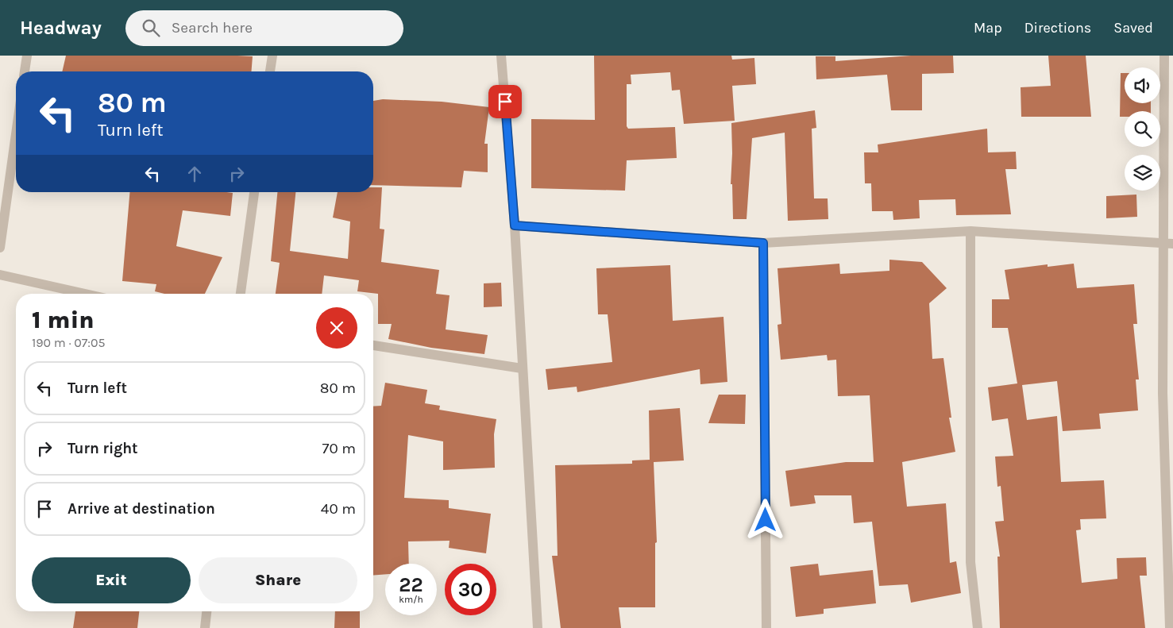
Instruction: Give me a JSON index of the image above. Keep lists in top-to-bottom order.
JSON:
{
  "page": {
    "header": "Headway",
    "search": "Search here",
    "nav": ["Map", "Directions", "Saved"],
    "turn": ["80 m", "Turn left"],
    "heading": ["1 min", "190 m · 07:05"],
    "list": [
      {
        "name": "Turn left",
        "value": "80 m"
      },
      {
        "name": "Turn right",
        "value": "70 m"
      },
      {
        "name": "Arrive at destination",
        "value": "40 m"
      }
    ],
    "buttons": ["Exit", "Share"],
    "speed": "22 km/h",
    "limit": "30"
  }
}
